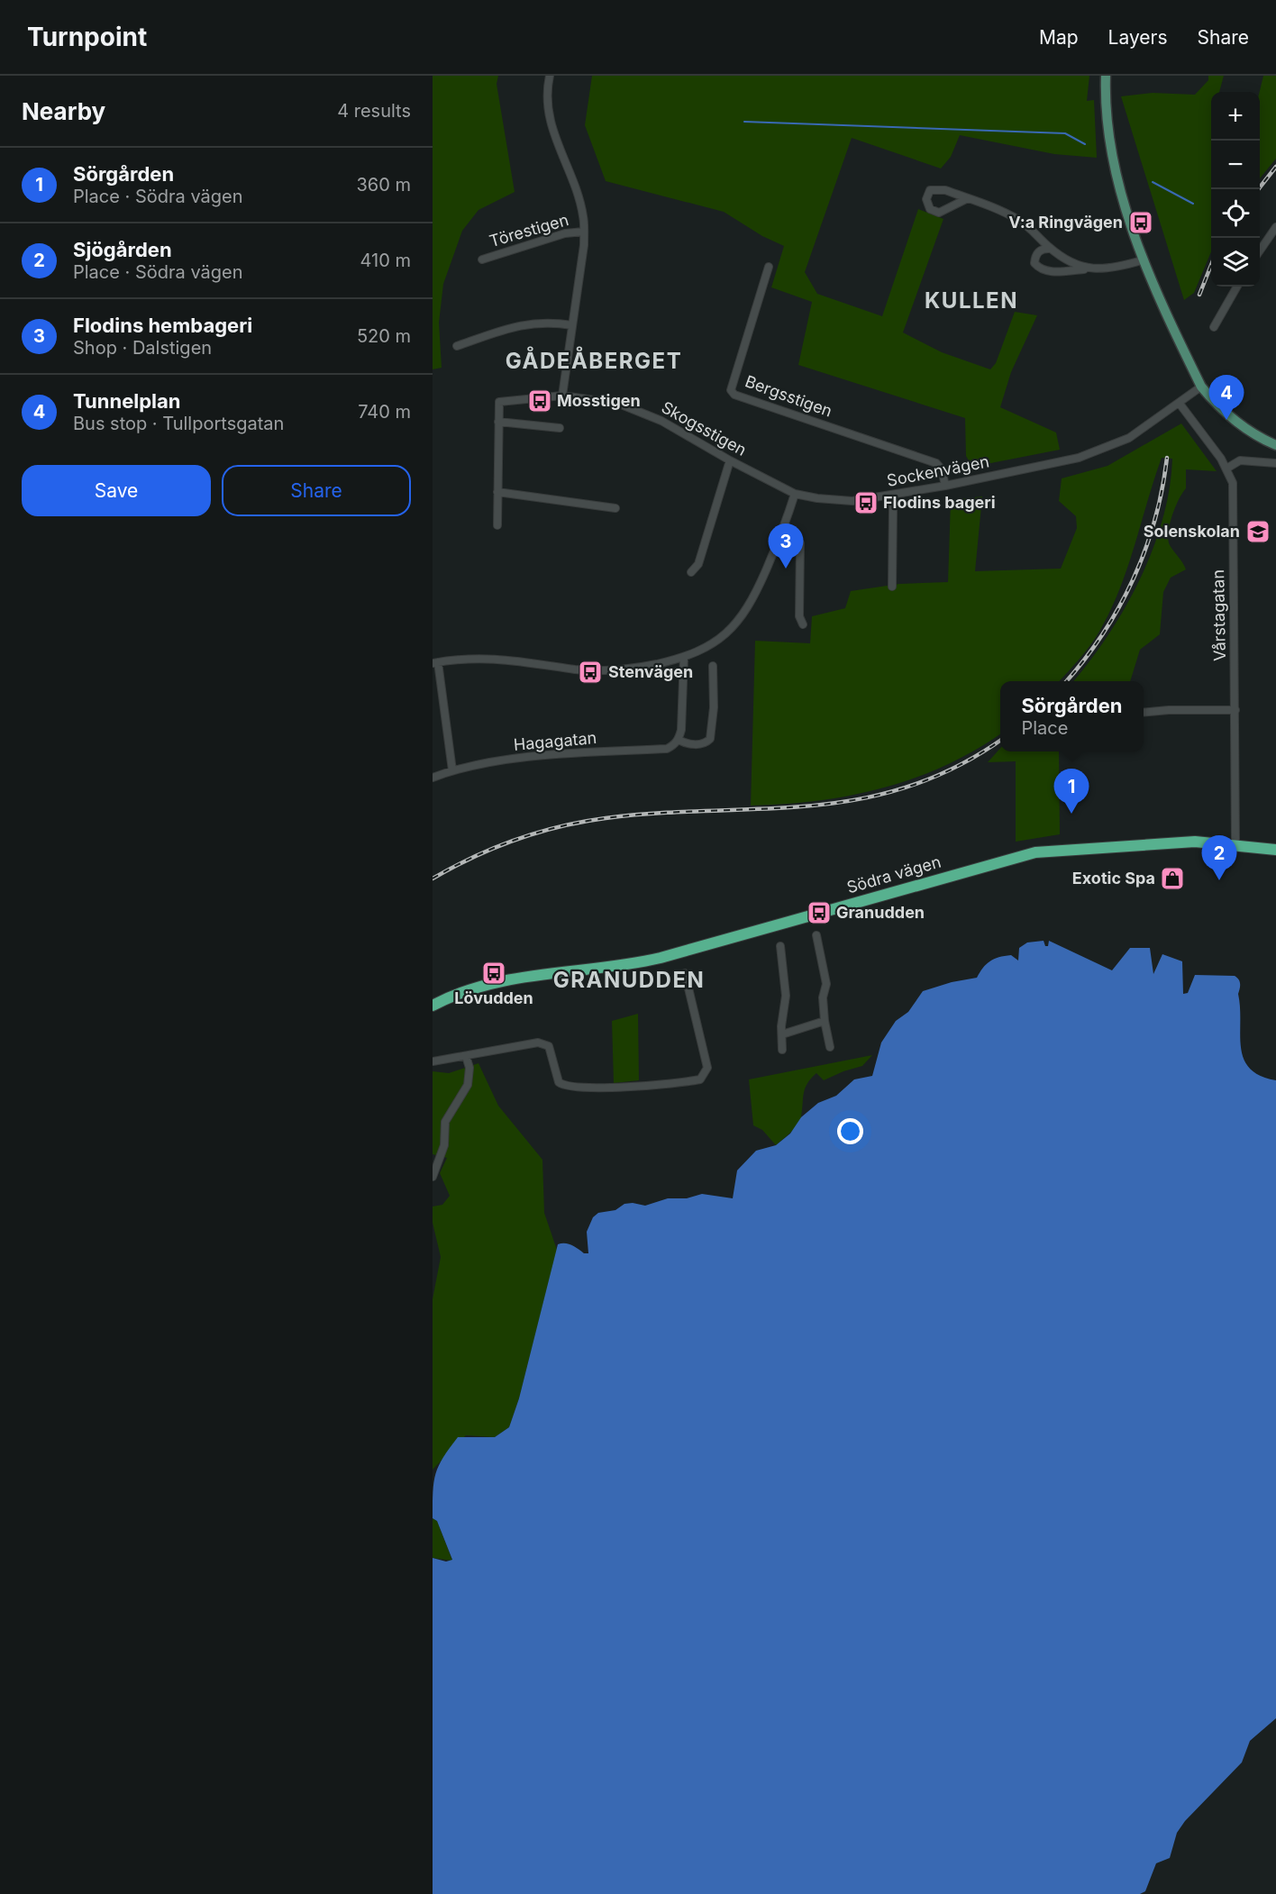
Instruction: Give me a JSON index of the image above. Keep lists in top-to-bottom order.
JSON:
{
  "streets": {
    "highway": ["Södra vägen"],
    "street": [
      "Törestigen",
      "Bergsstigen",
      "Skogsstigen",
      "Sockenvägen",
      "Vårstagatan",
      "Hagagatan"
    ]
  },
  "crossings": [
    ["Bergsstigen", "Sockenvägen"],
    ["Skogsstigen", "Sockenvägen"],
    ["Sockenvägen", "Vårstagatan"],
    ["Vårstagatan", "Södra vägen"]
  ],
  "districts": ["KULLEN", "GÅDEÅBERGET", "GRANUDDEN"],
  "places": {
    "bus stop": [
      "V:a Ringvägen",
      "Mosstigen",
      "Flodins bageri",
      "Stenvägen",
      "Granudden",
      "Lövudden"
    ],
    "school or university": ["Solenskolan"],
    "shop": ["Exotic Spa"]
  },
  "page": {
    "header": "Turnpoint",
    "nav": ["Map", "Layers", "Share"],
    "heading": ["Nearby", "4 results"],
    "map_buttons": ["+", "−"],
    "list": [
      {
        "mark": "1",
        "name": "Sörgården",
        "note": "Place · Södra vägen",
        "value": "360 m"
      },
      {
        "mark": "2",
        "name": "Sjögården",
        "note": "Place · Södra vägen",
        "value": "410 m"
      },
      {
        "mark": "3",
        "name": "Flodins hembageri",
        "note": "Shop · Dalstigen",
        "value": "520 m"
      },
      {
        "mark": "4",
        "name": "Tunnelplan",
        "note": "Bus stop · Tullportsgatan",
        "value": "740 m"
      }
    ],
    "pins": [
      "4",
      "3",
      "1",
      "2"
    ],
    "buttons": ["Save", "Share"],
    "popup": ["Sörgården", "Place"]
  }
}
